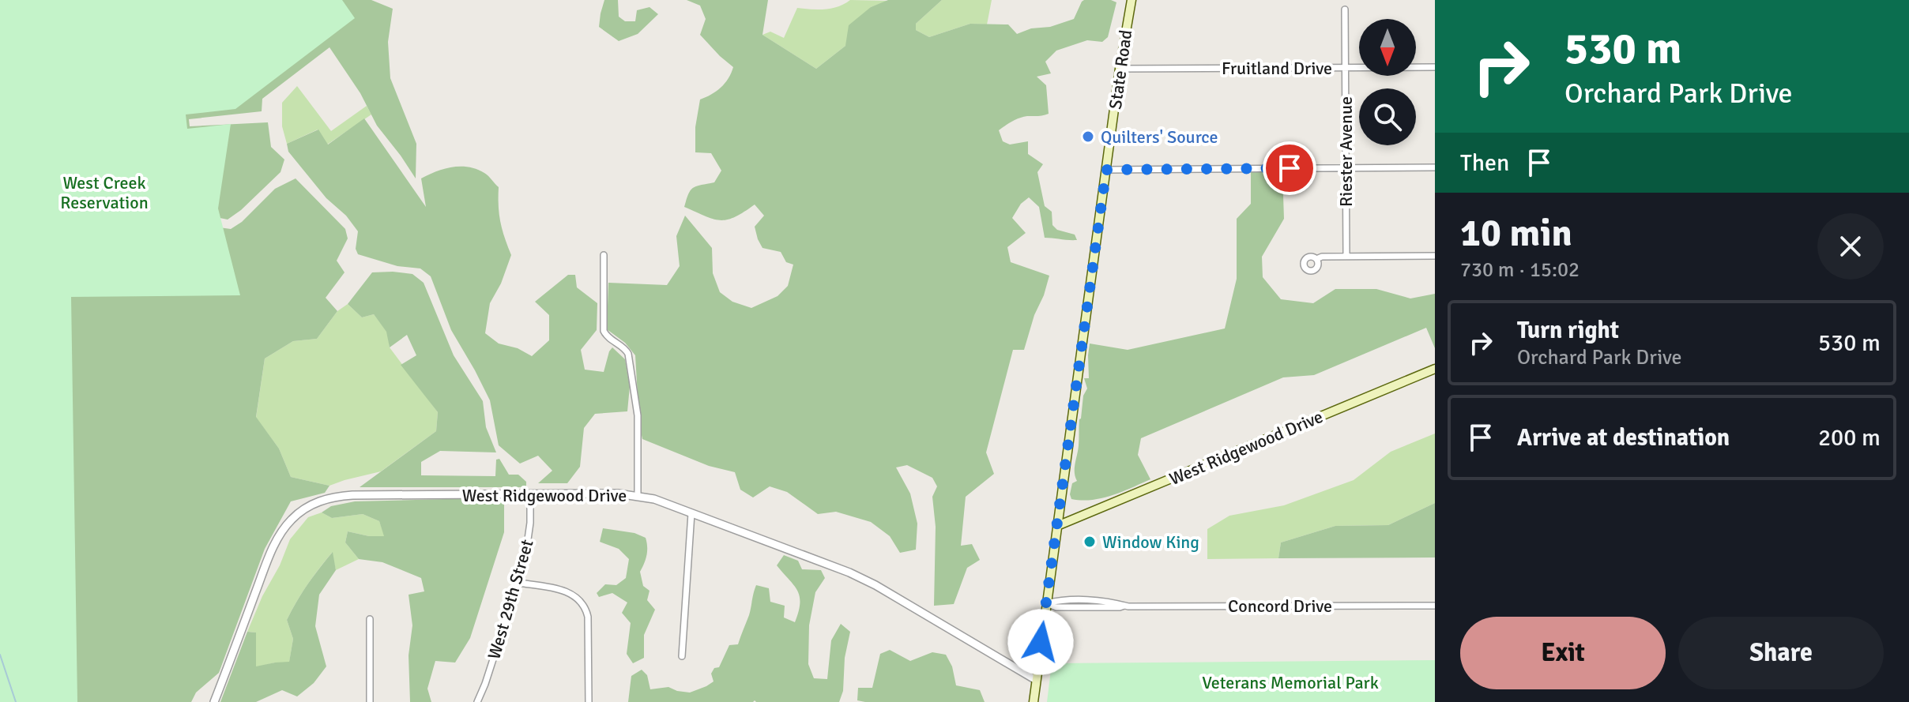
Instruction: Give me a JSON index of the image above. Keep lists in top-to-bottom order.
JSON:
{
  "streets": {
    "main road": ["State Road", "West Ridgewood Drive"],
    "street": [
      "Fruitland Drive",
      "Riester Avenue",
      "West 29th Street",
      "Concord Drive"
    ]
  },
  "crossings": [
    ["Fruitland Drive", "State Road"],
    ["Fruitland Drive", "Riester Avenue"],
    ["State Road", "West Ridgewood Drive"],
    ["State Road", "Concord Drive"],
    ["West Ridgewood Drive", "West 29th Street"]
  ],
  "parks": ["West Creek Reservation", "Veterans Memorial Park"],
  "places": ["Quilters' Source", "Window King"],
  "north": "bottom",
  "page": {
    "turn": ["530 m", "Orchard Park Drive"],
    "then": "Then",
    "heading": ["10 min", "730 m · 15:02"],
    "list": [
      {
        "name": "Turn right",
        "note": "Orchard Park Drive",
        "value": "530 m"
      },
      {
        "name": "Arrive at destination",
        "value": "200 m"
      }
    ],
    "buttons": ["Exit", "Share"]
  }
}
